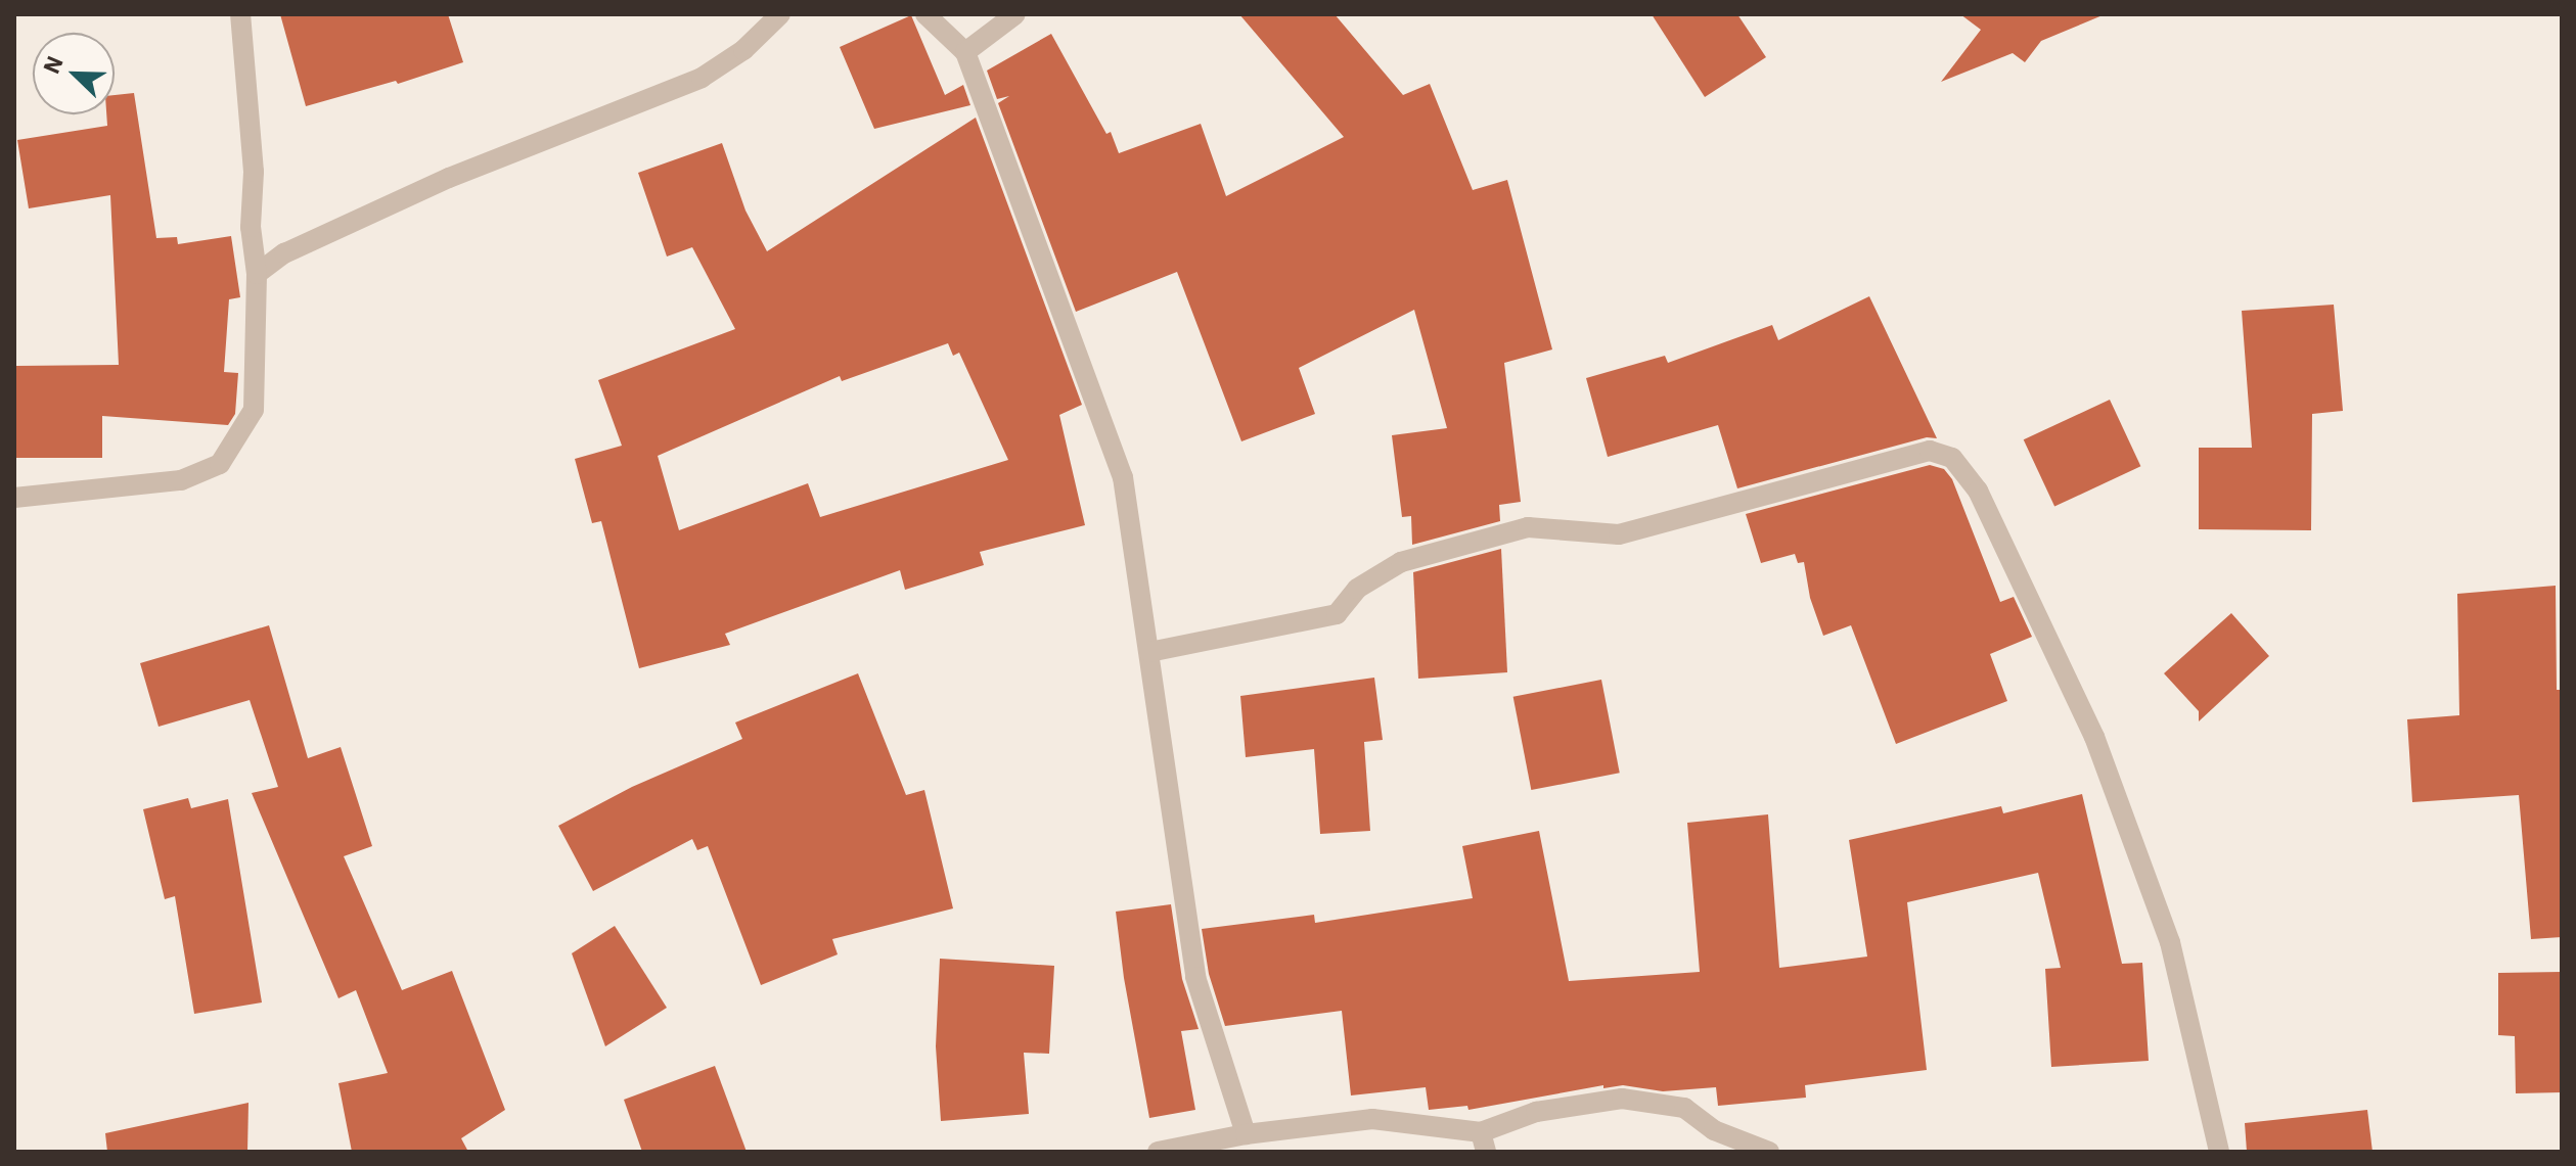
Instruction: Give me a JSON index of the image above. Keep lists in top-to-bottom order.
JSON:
{
  "north": "top left"
}
